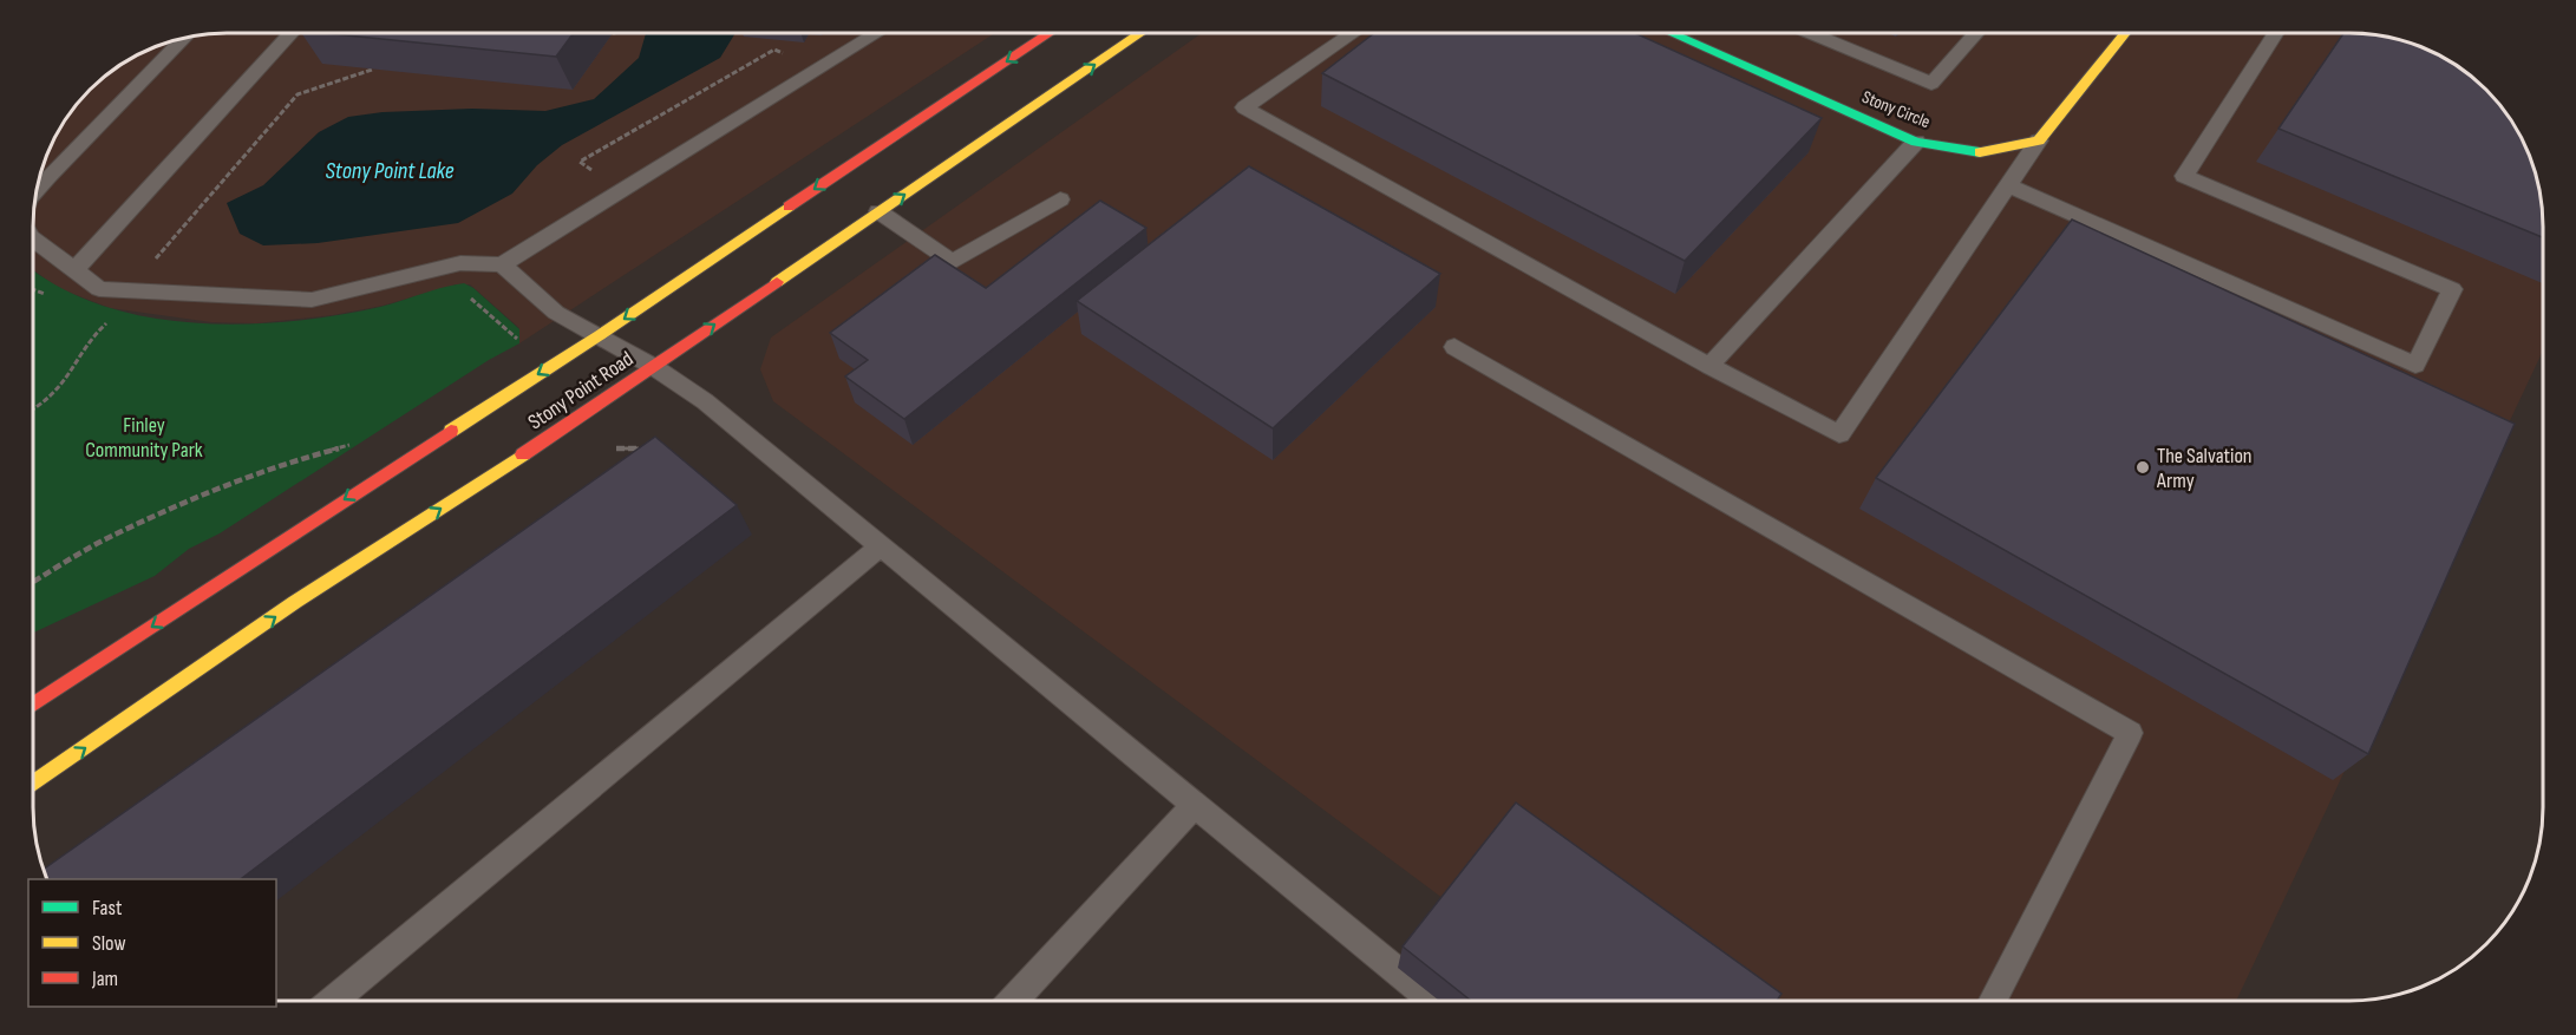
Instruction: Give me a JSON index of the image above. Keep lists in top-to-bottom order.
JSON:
{
  "streets": {
    "main road": ["Stony Circle", "Stony Point Road"]
  },
  "water": ["Stony Point Lake"],
  "parks": ["Finley Community Park"],
  "places": ["The Salvation Army"],
  "legend": ["Fast", "Slow", "Jam"]
}
